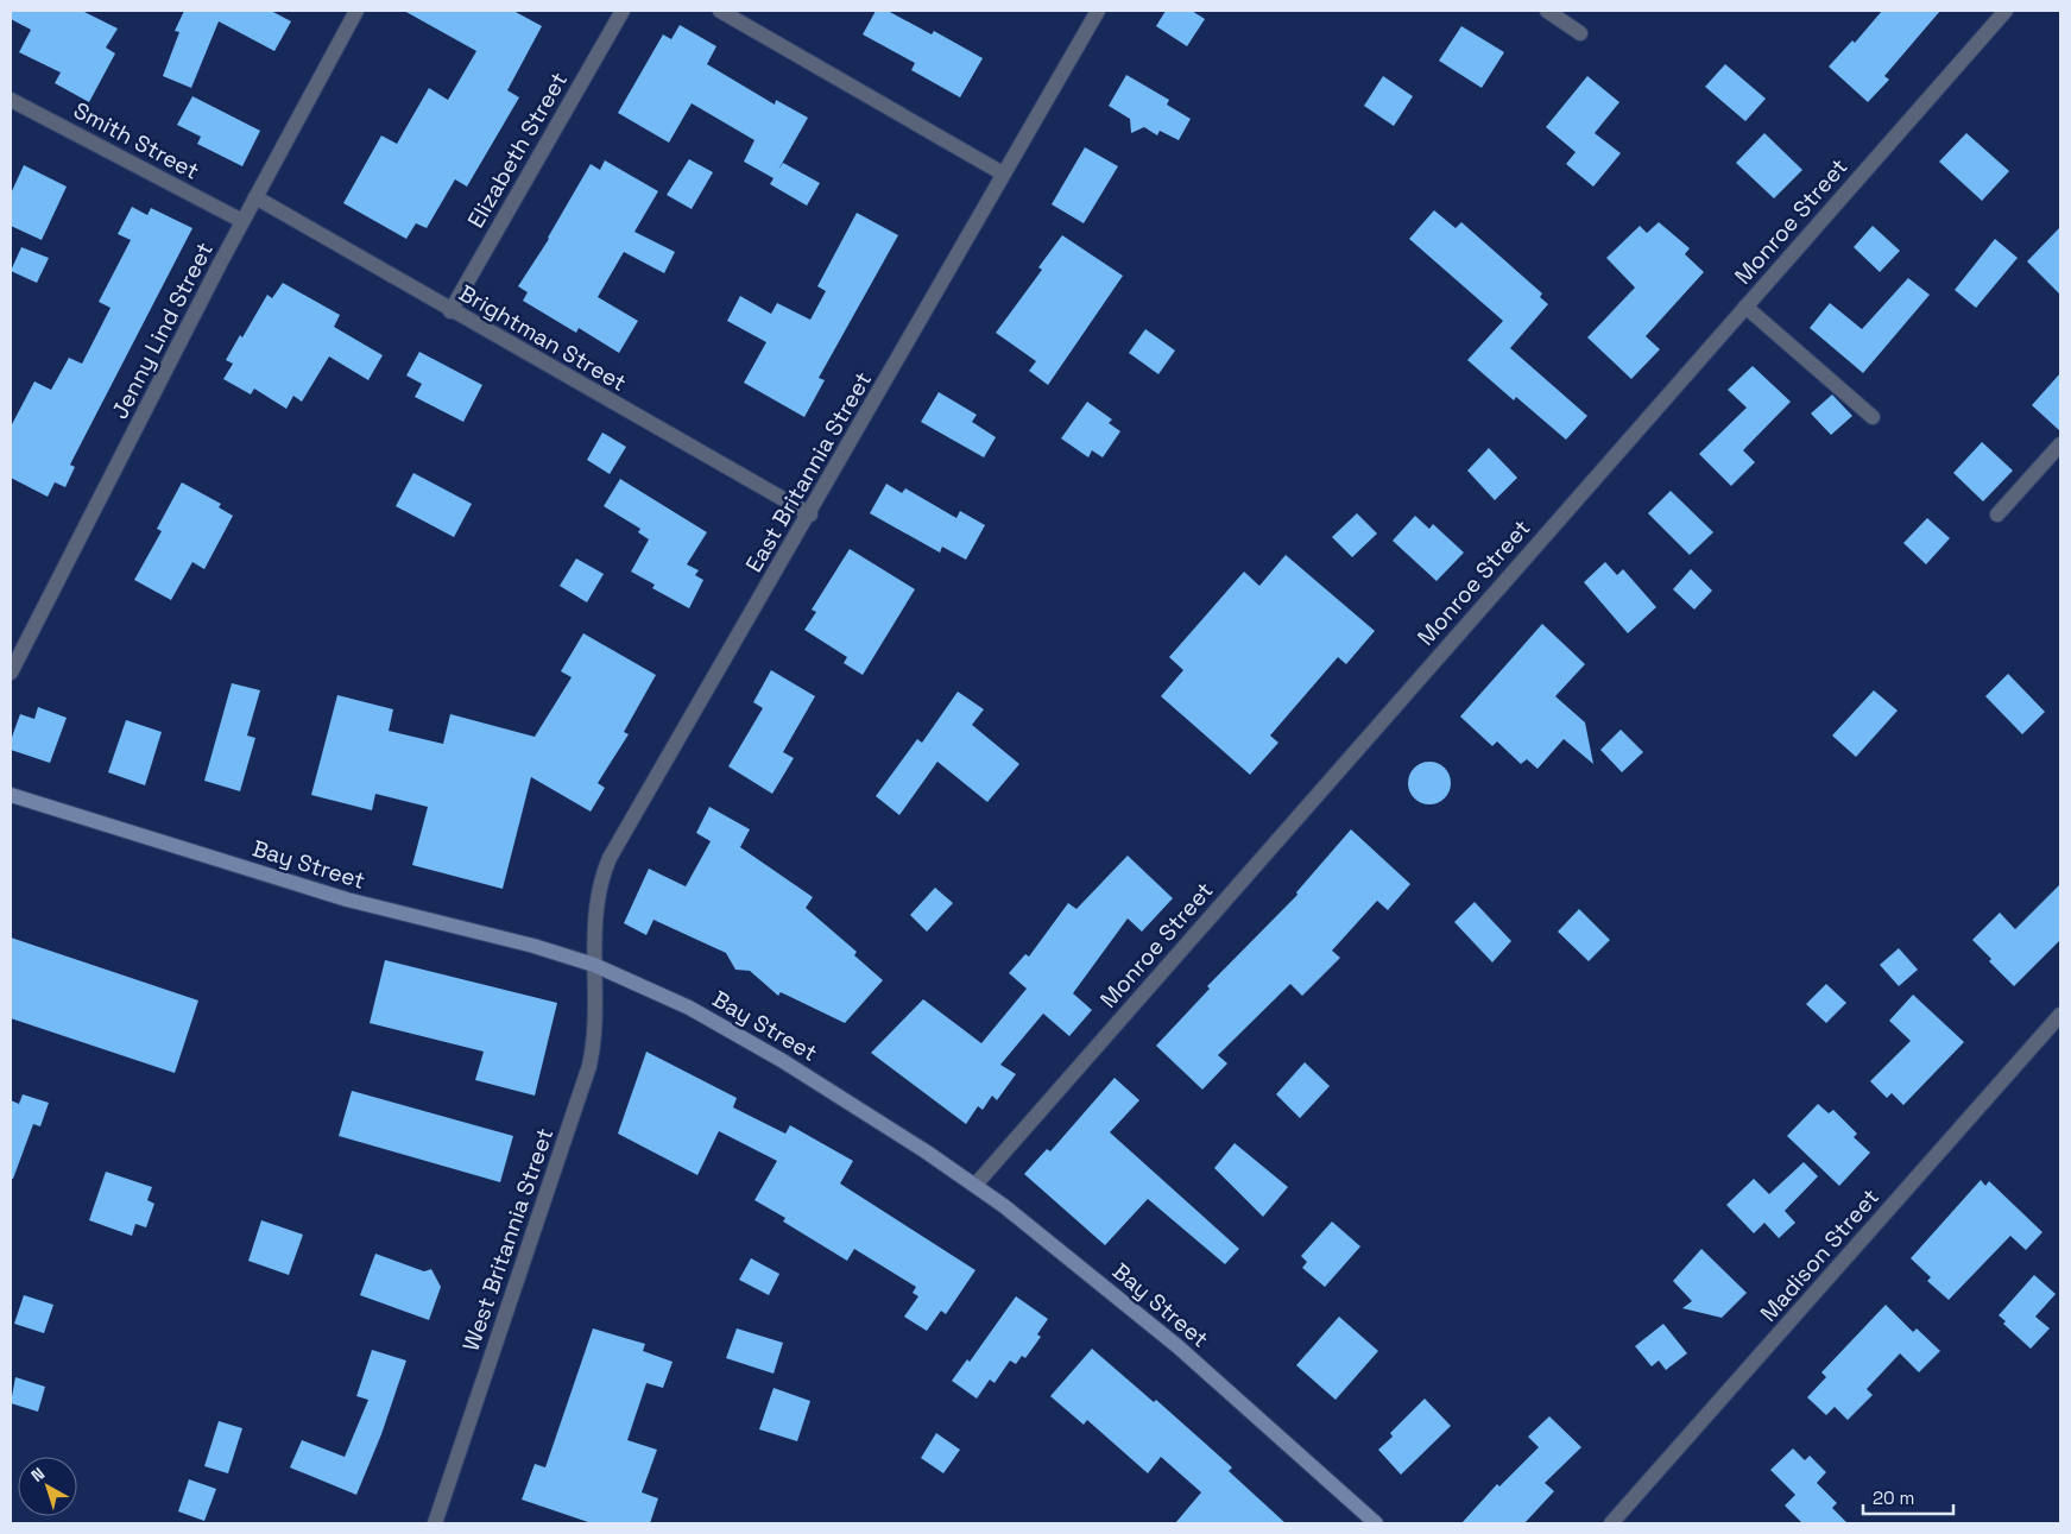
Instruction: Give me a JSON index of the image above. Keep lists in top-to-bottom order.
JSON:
{
  "streets": {
    "main road": ["Bay Street"],
    "street": [
      "Smith Street",
      "Elizabeth Street",
      "Monroe Street",
      "Jenny Lind Street",
      "Brightman Street",
      "East Britannia Street",
      "West Britannia Street",
      "Madison Street"
    ]
  },
  "crossings": [
    ["Smith Street", "Jenny Lind Street"],
    ["Elizabeth Street", "Brightman Street"],
    ["Monroe Street", "Bay Street"],
    ["Jenny Lind Street", "Brightman Street"],
    ["Brightman Street", "East Britannia Street"],
    ["East Britannia Street", "Bay Street"],
    ["East Britannia Street", "West Britannia Street"],
    ["Bay Street", "West Britannia Street"]
  ],
  "scale_bar": "20 m",
  "north": "top left"
}
